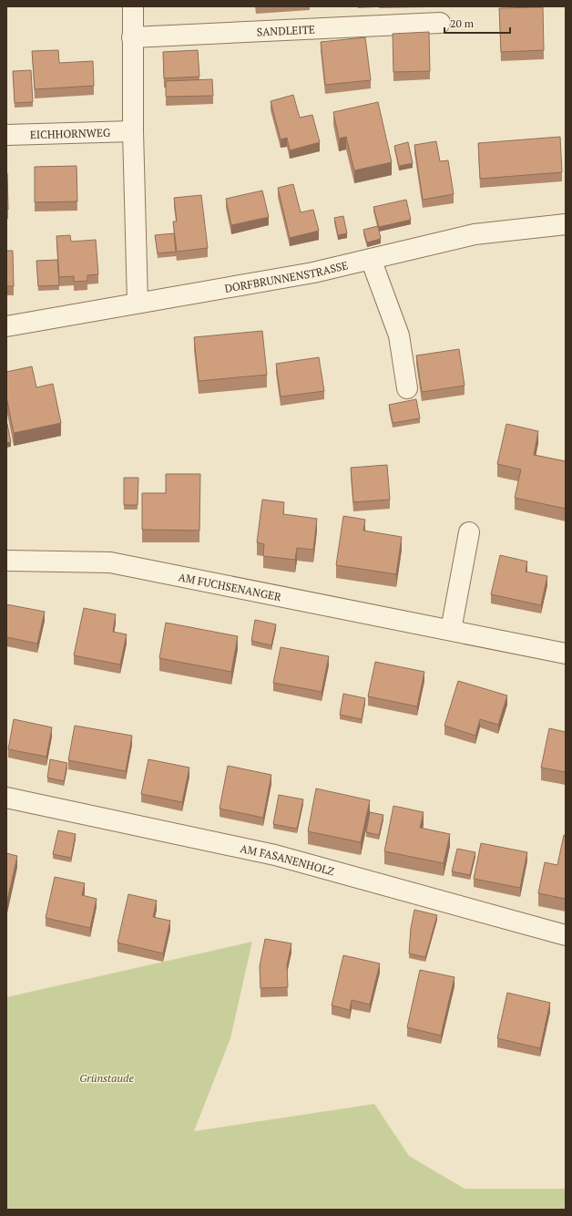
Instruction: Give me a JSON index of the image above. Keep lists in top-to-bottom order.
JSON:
{
  "streets": {
    "street": [
      "SANDLEITE",
      "EICHHORNWEG",
      "DORFBRUNNENSTRASSE",
      "AM FUCHSENANGER",
      "AM FASANENHOLZ"
    ]
  },
  "parks": ["Grünstaude"],
  "scale_bar": "20 m"
}
